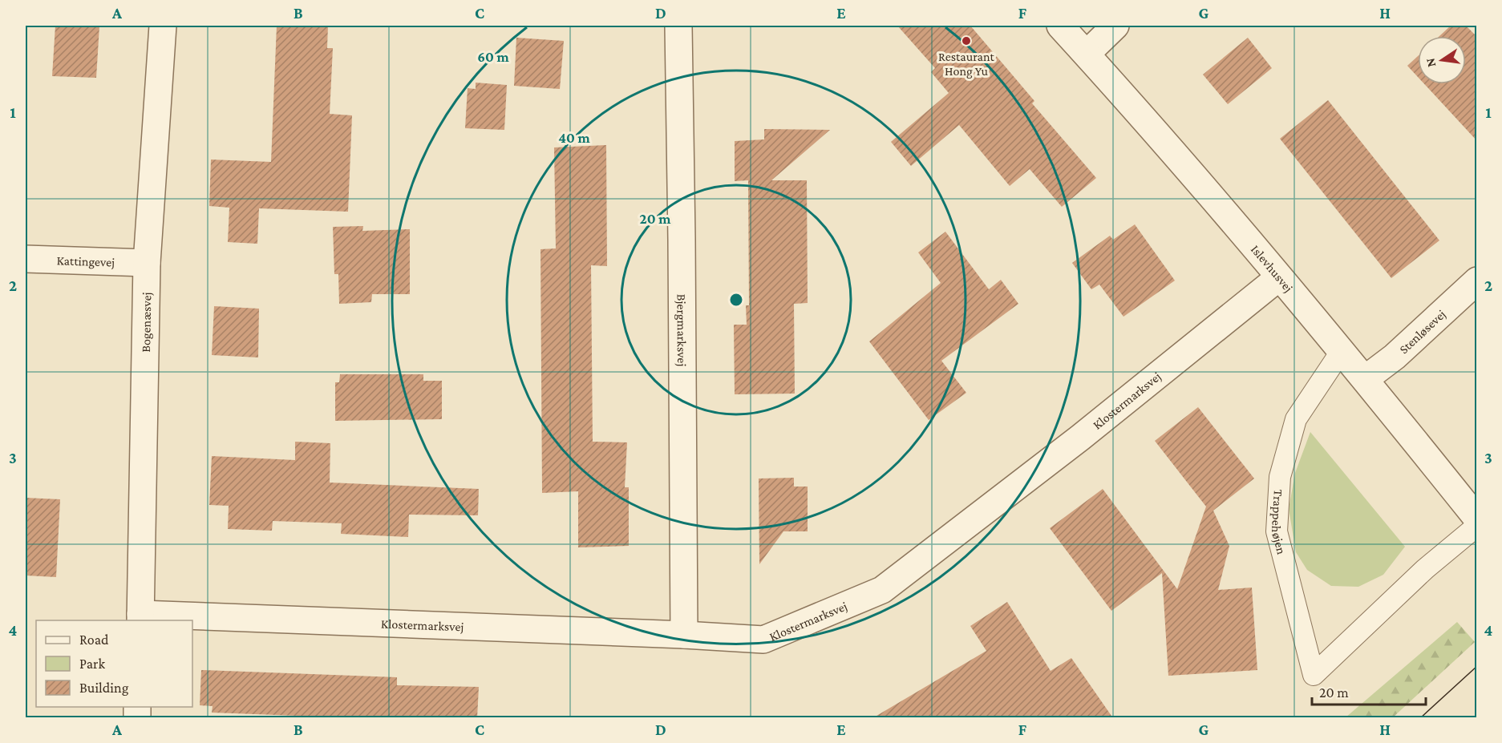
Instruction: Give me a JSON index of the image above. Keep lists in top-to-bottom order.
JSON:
{
  "streets": {
    "street": [
      "Kattingevej",
      "Islevhusvej",
      "Bogenæsvej",
      "Bjergmarksvej",
      "Stenløsevej",
      "Klostermarksvej"
    ],
    "lane": ["Trappehøjen"]
  },
  "crossings": [
    ["Kattingevej", "Bogenæsvej"],
    ["Islevhusvej", "Stenløsevej"],
    ["Islevhusvej", "Klostermarksvej"],
    ["Islevhusvej", "Trappehøjen"],
    ["Bogenæsvej", "Klostermarksvej"],
    ["Bjergmarksvej", "Klostermarksvej"]
  ],
  "places": ["Restaurant Hong Yu"],
  "legend": ["Road", "Park", "Building"],
  "scale_bar": "20 m",
  "north": "left",
  "grid": {
    "columns": [
      "A",
      "B",
      "C",
      "D",
      "E",
      "F",
      "G",
      "H"
    ],
    "rows": [
      "1",
      "2",
      "3",
      "4"
    ]
  },
  "rings": ["60 m", "40 m", "20 m"]
}
